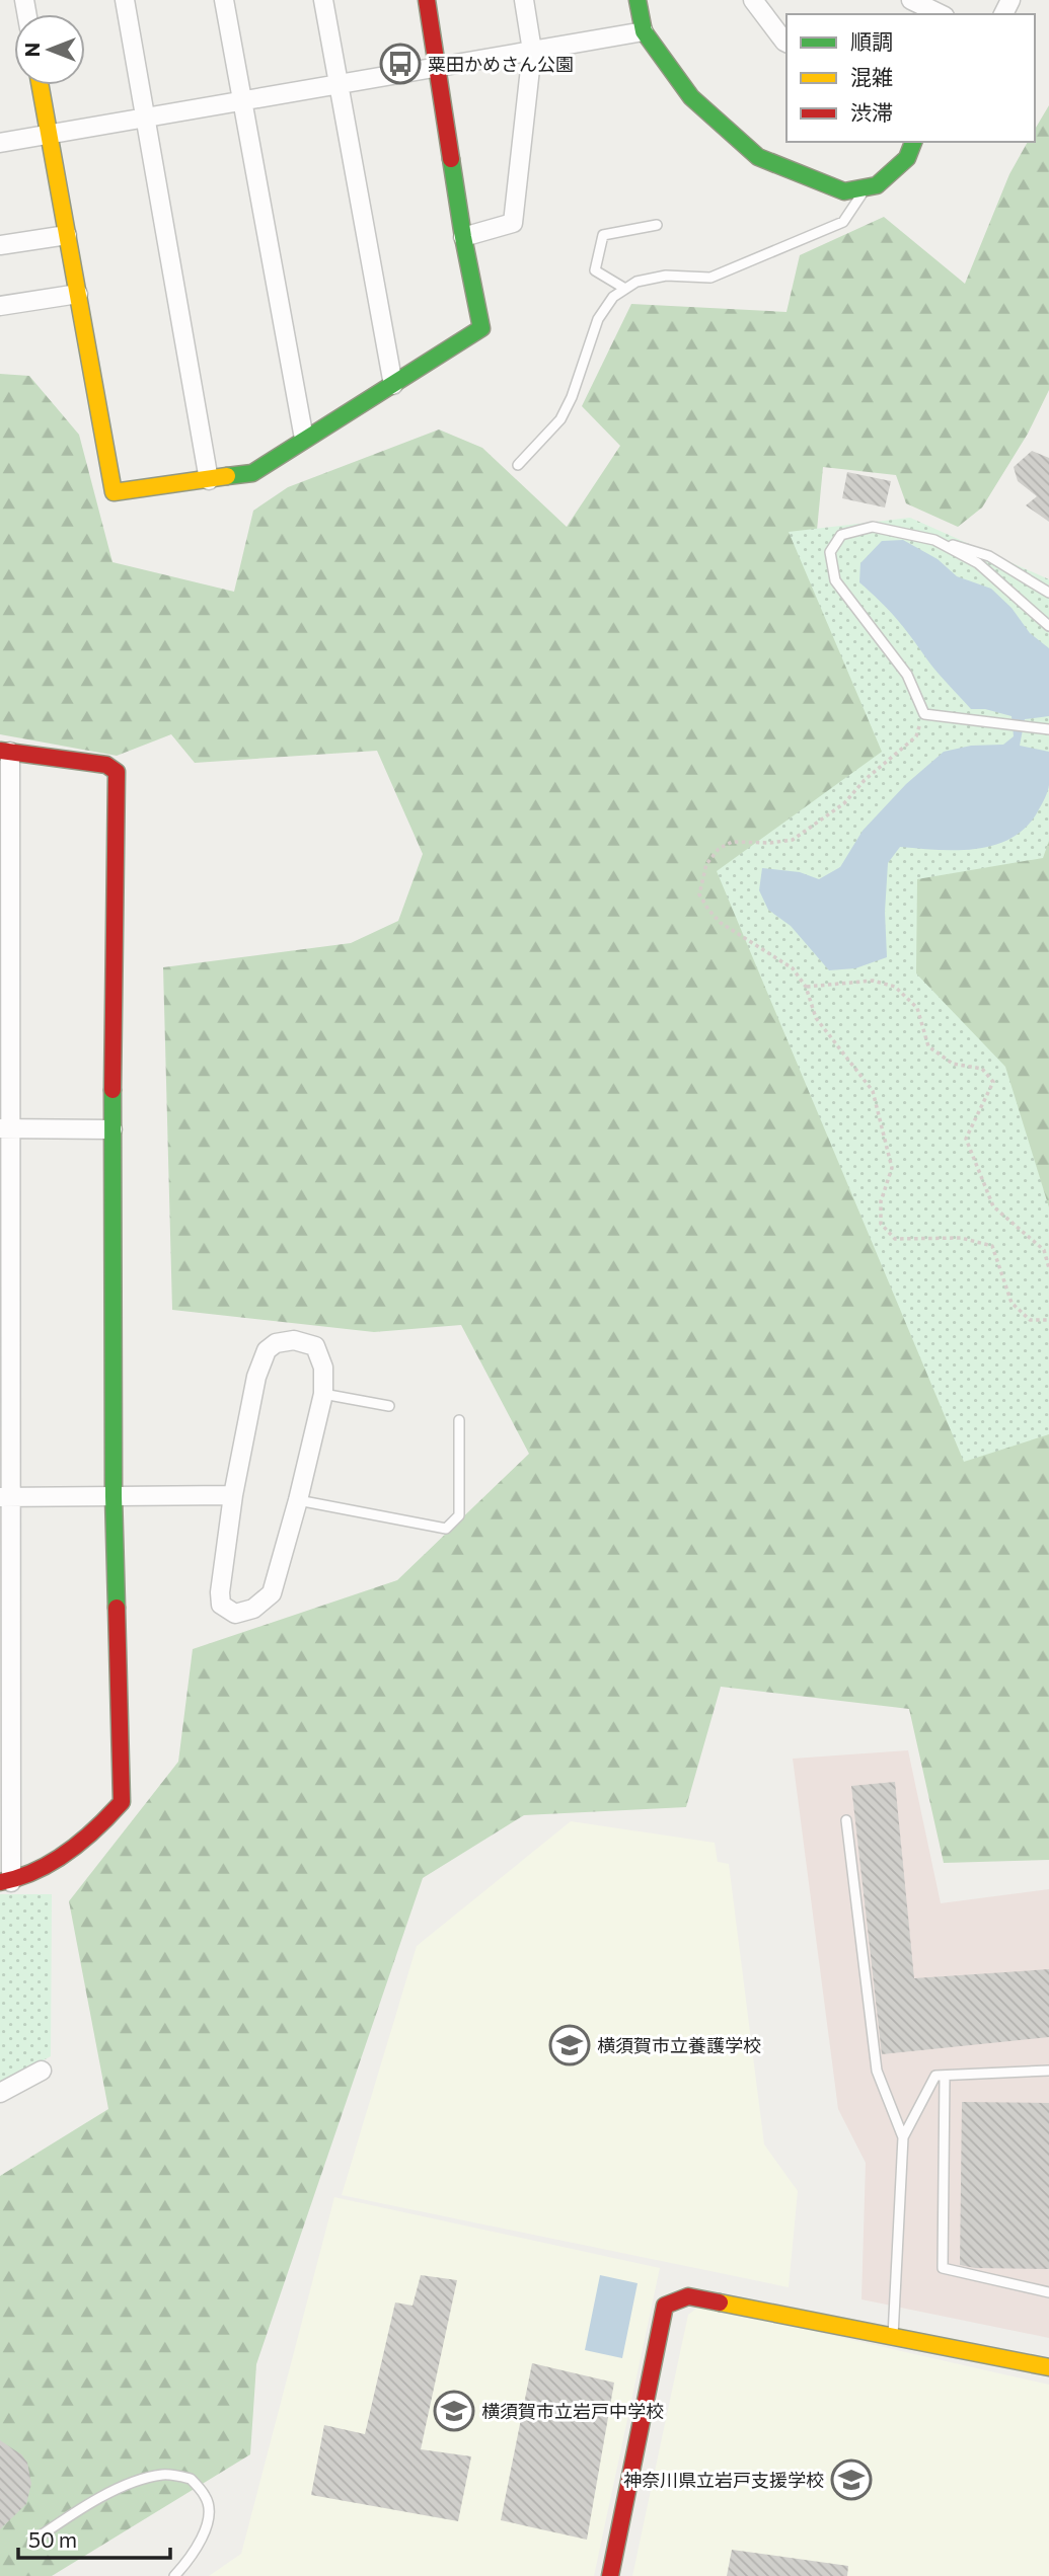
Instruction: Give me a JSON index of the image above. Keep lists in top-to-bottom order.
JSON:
{
  "places": {
    "bus stop": ["粟田かめさん公園"],
    "school or university": ["横須賀市立養護学校", "横須賀市立岩戸中学校", "神奈川県立岩戸支援学校"]
  },
  "legend": ["順調", "混雑", "渋滞"],
  "scale_bar": "50 m",
  "north": "left"
}
